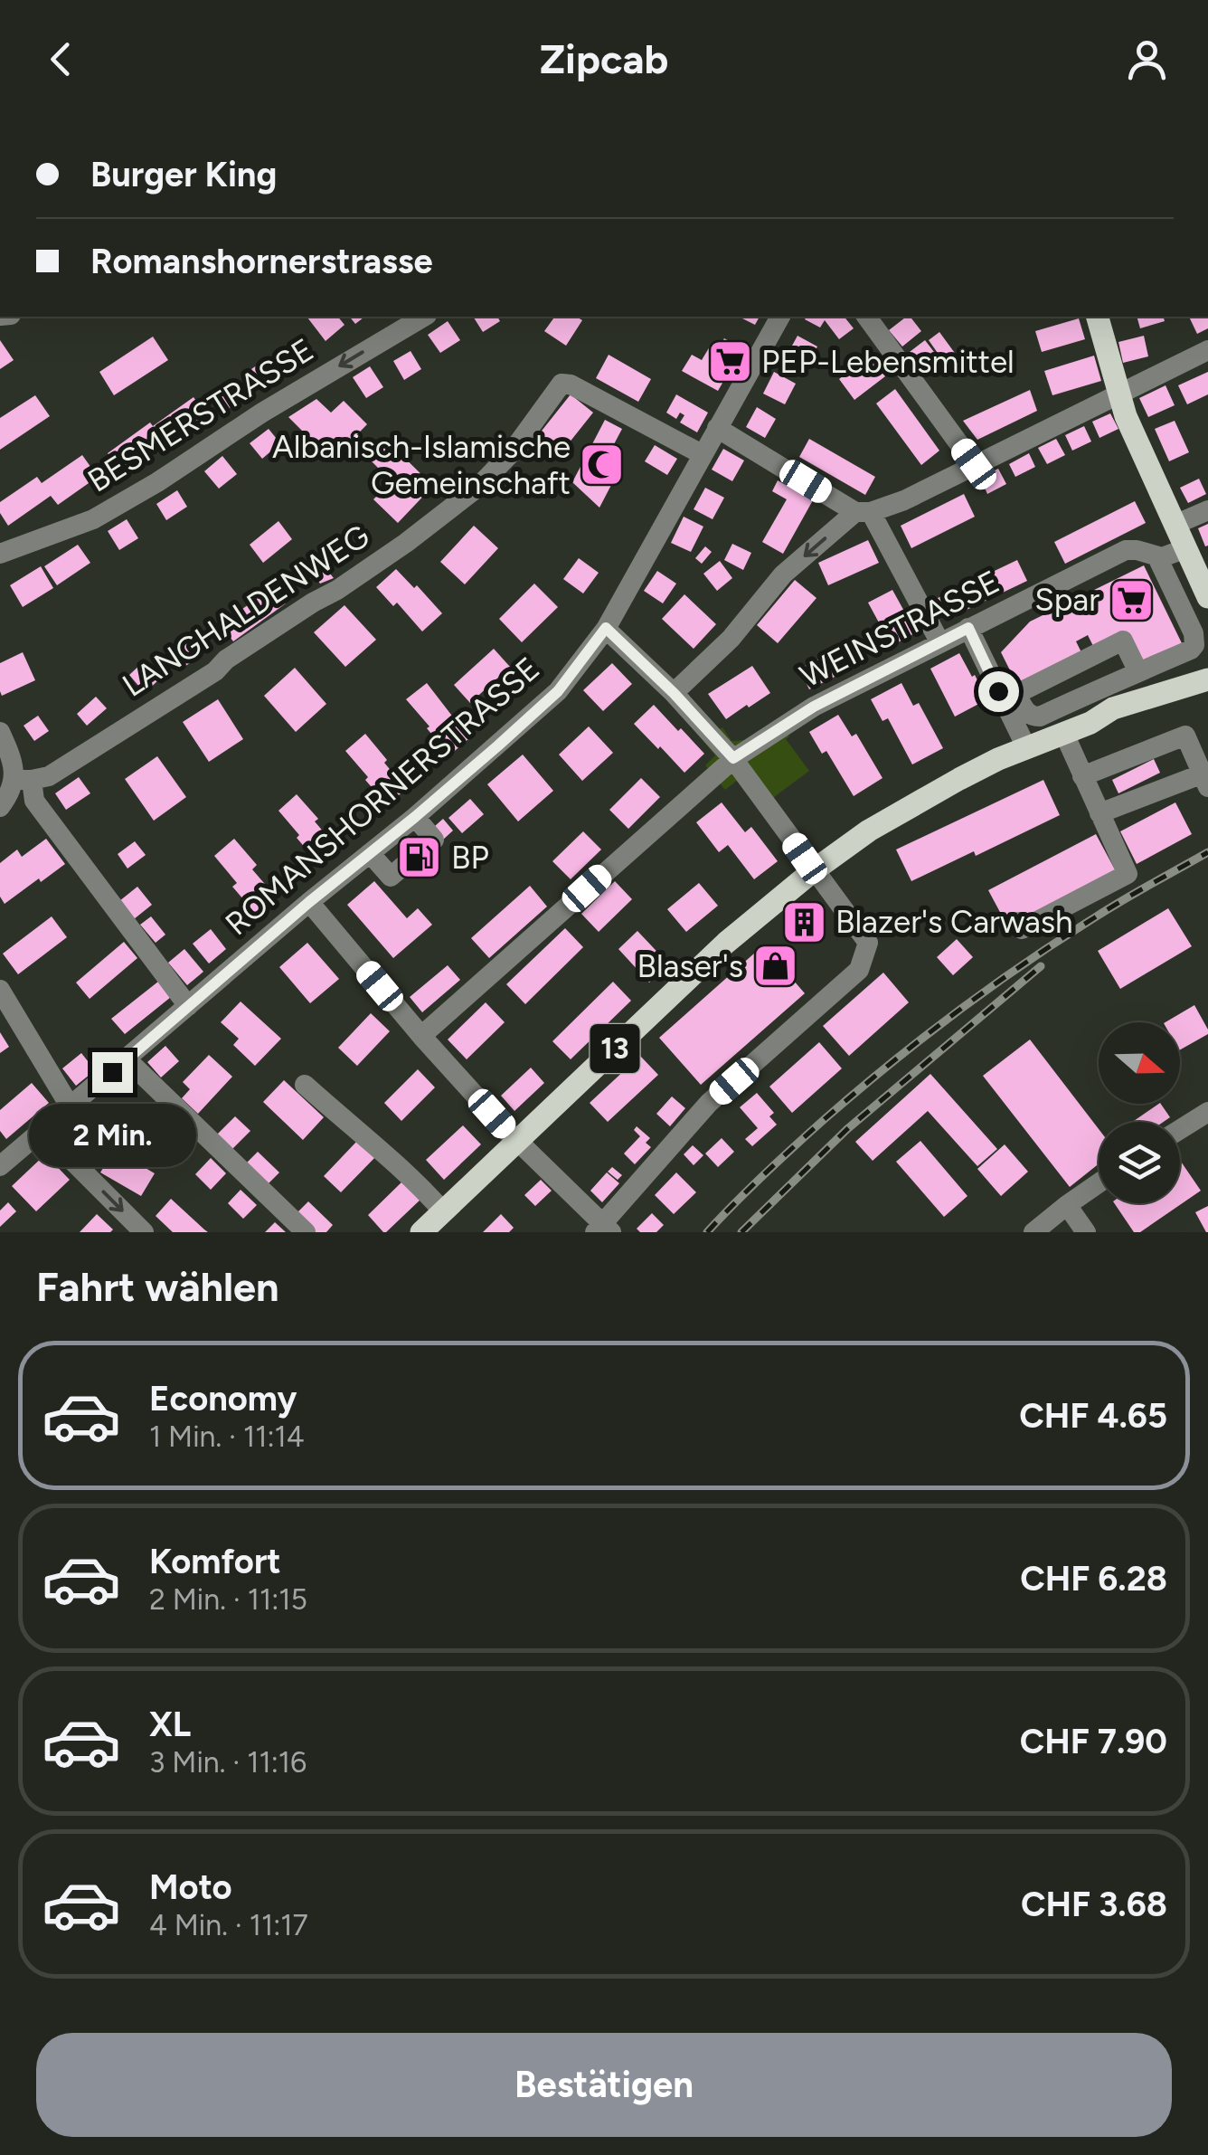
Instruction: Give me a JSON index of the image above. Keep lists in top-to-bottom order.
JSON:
{
  "streets": {
    "main road": ["13"],
    "street": [
      "BESMERSTRASSE",
      "LANGHALDENWEG",
      "WEINSTRASSE",
      "ROMANSHORNERSTRASSE"
    ]
  },
  "crossings": [
    ["LANGHALDENWEG", "ROMANSHORNERSTRASSE"]
  ],
  "one_way": ["BESMERSTRASSE"],
  "places": {
    "supermarket": ["PEP-Lebensmittel", "Spar"],
    "mosque": ["Albanisch-Islamische Gemeinschaft"],
    "fuel station": ["BP"],
    "building": ["Blazer's Carwash"],
    "shop": ["Blaser's"]
  },
  "north": "right",
  "page": {
    "header": "Zipcab",
    "banner": ["Burger King", "Romanshornerstrasse"],
    "bubble": "2 Min.",
    "heading": "Fahrt wählen",
    "list": [
      {
        "name": "Economy",
        "note": "1 Min. · 11:14",
        "value": "CHF 4.65"
      },
      {
        "name": "Komfort",
        "note": "2 Min. · 11:15",
        "value": "CHF 6.28"
      },
      {
        "name": "XL",
        "note": "3 Min. · 11:16",
        "value": "CHF 7.90"
      },
      {
        "name": "Moto",
        "note": "4 Min. · 11:17",
        "value": "CHF 3.68"
      }
    ],
    "buttons": "Bestätigen"
  }
}
